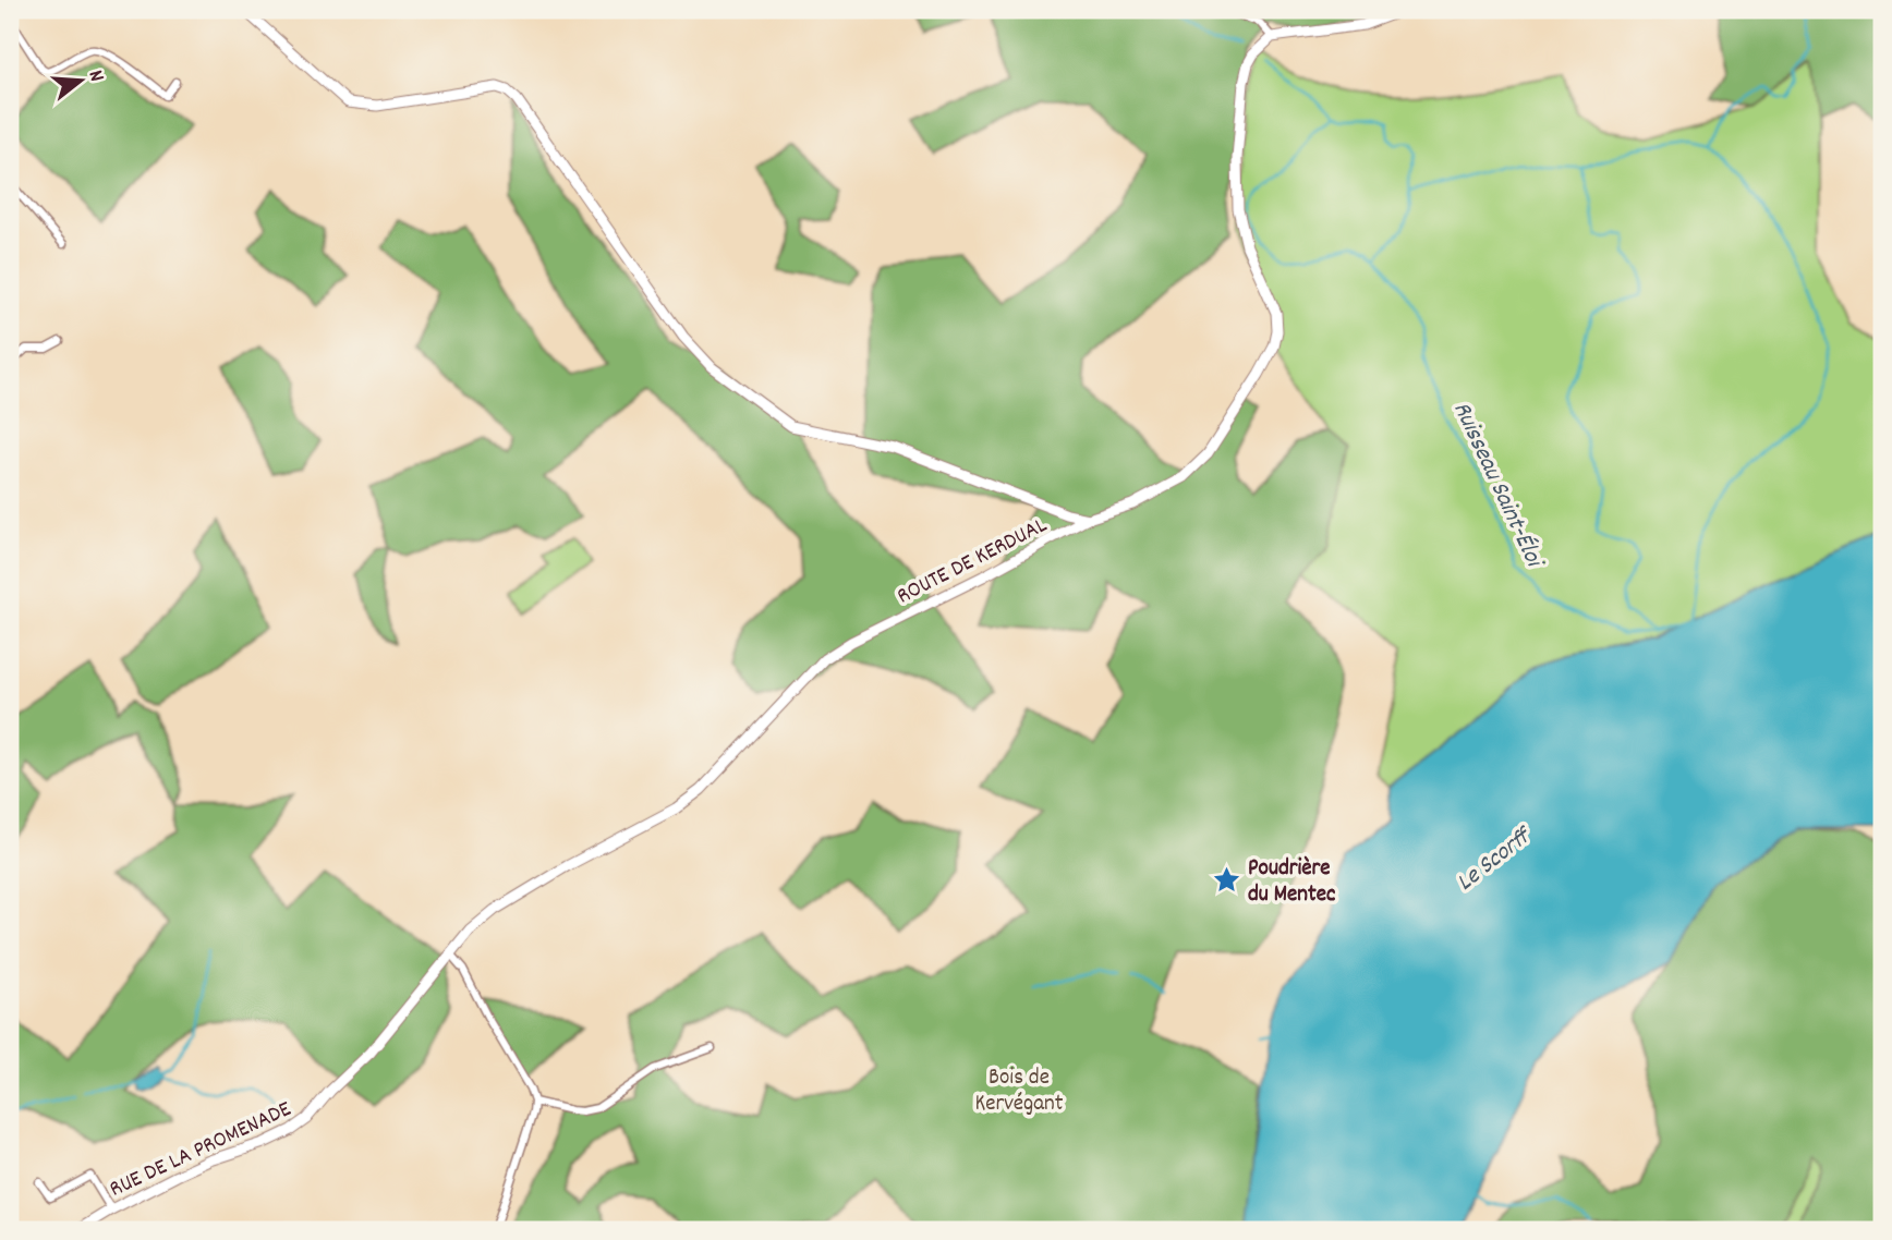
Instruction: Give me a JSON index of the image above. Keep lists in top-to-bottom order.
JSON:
{
  "streets": {
    "street": ["ROUTE DE KERDUAL", "RUE DE LA PROMENADE"]
  },
  "crossings": [
    ["ROUTE DE KERDUAL", "RUE DE LA PROMENADE"]
  ],
  "water": ["Ruisseau Saint-Éloi", "Le Scorff"],
  "parks": ["Bois de Kervégant"],
  "places": {
    "place": ["Poudrière du Mentec"]
  },
  "north": "right"
}
